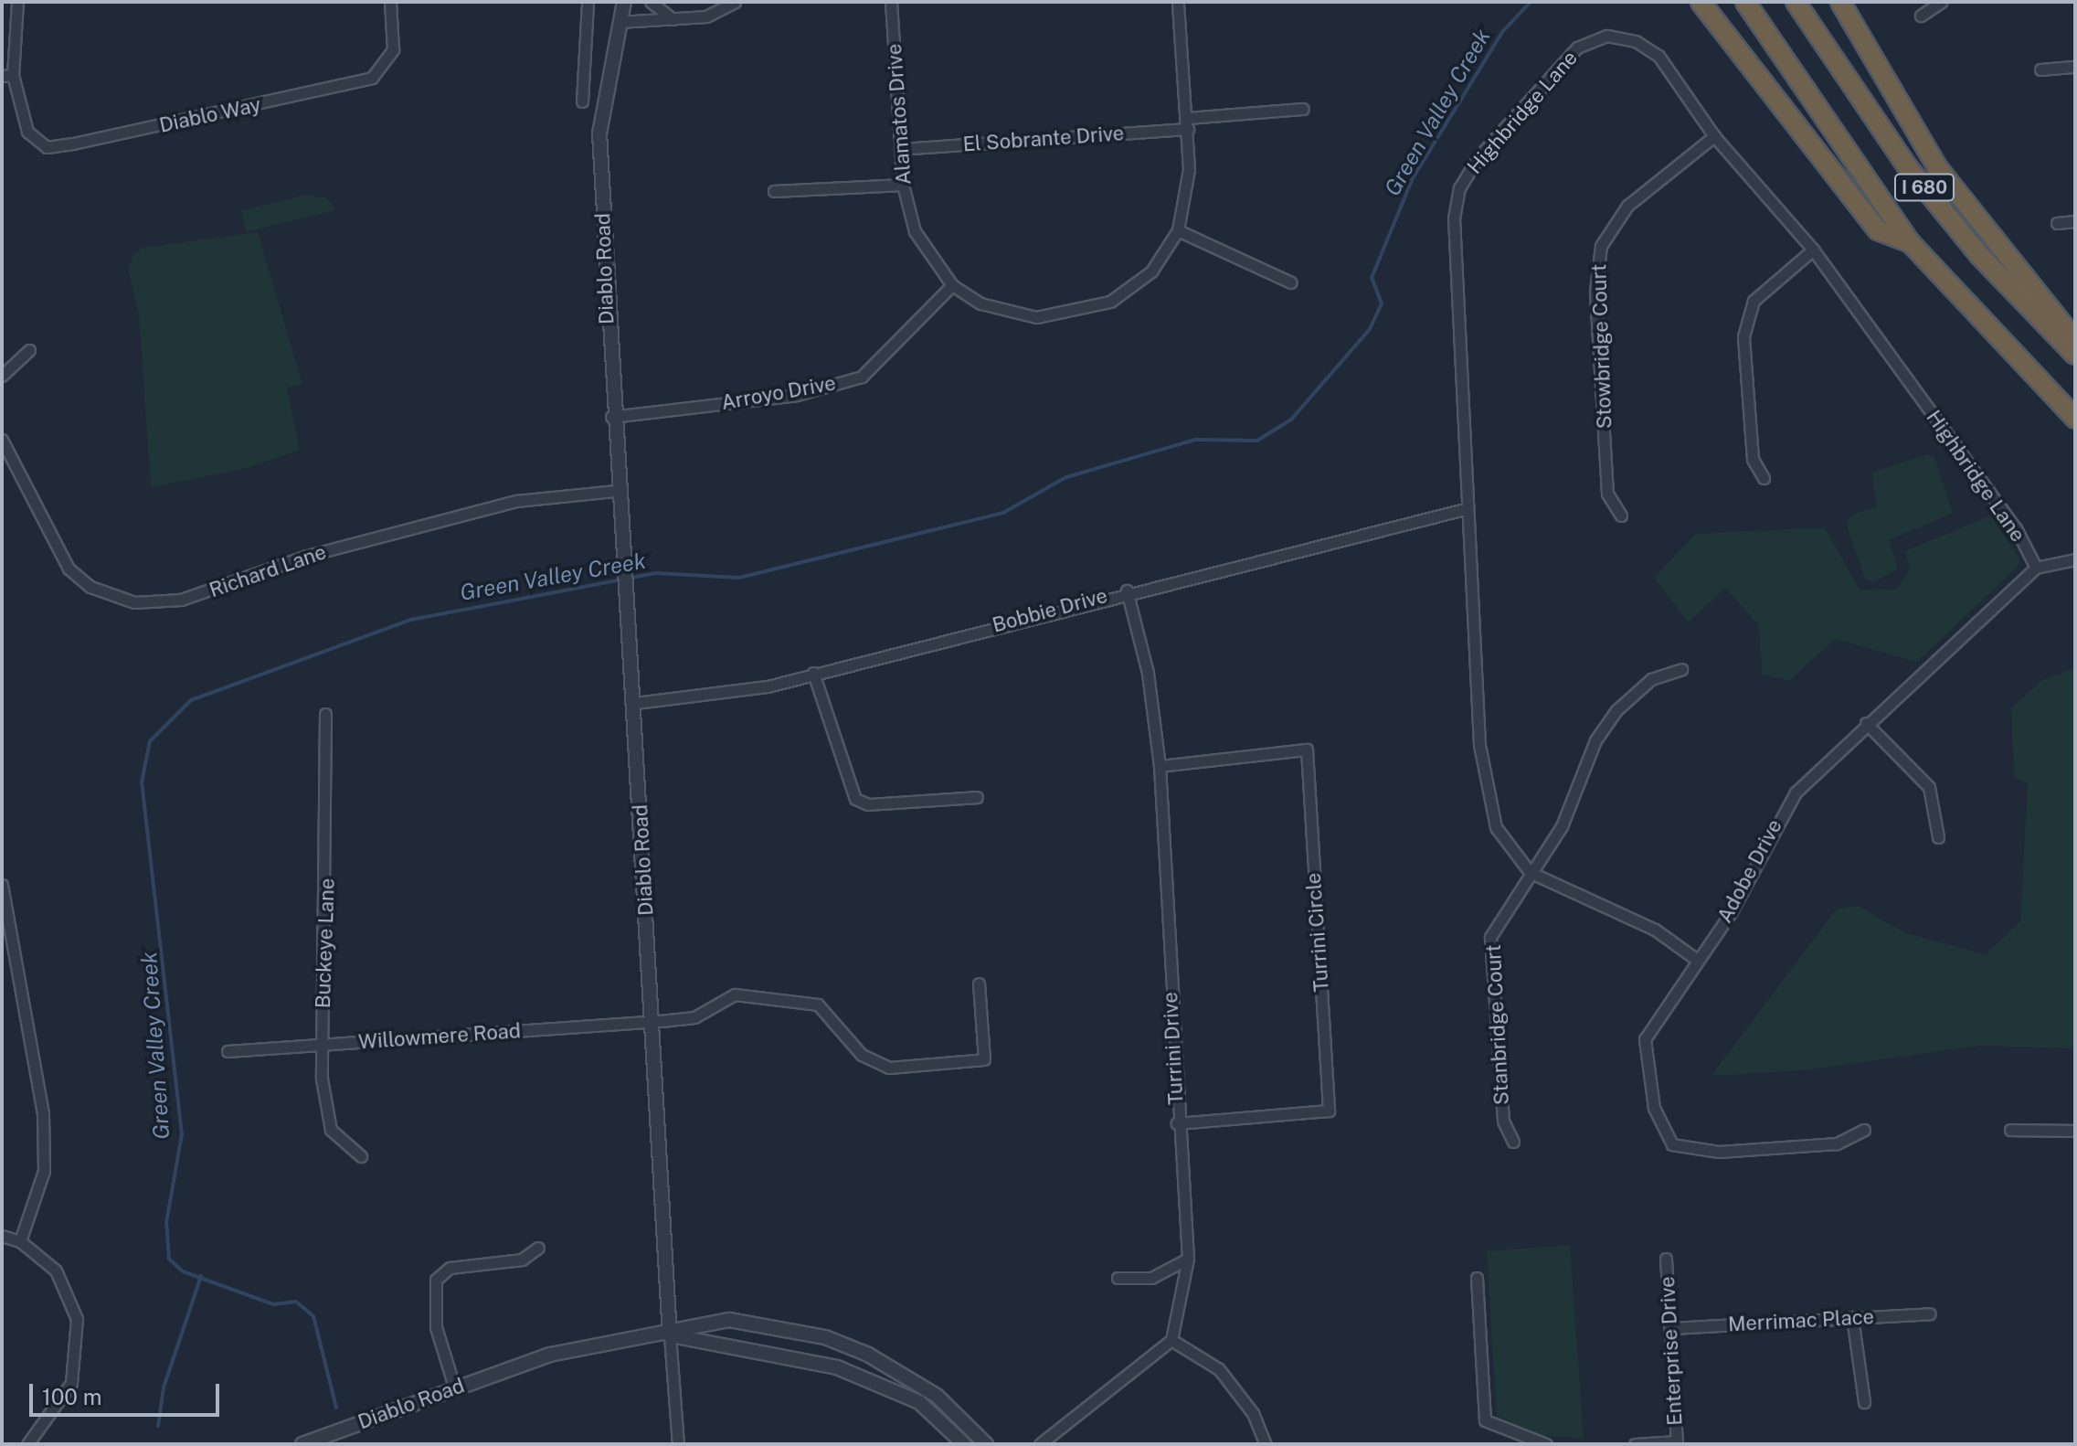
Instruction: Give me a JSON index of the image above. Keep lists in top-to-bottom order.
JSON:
{
  "streets": {
    "highway": ["I 680"],
    "street": [
      "Highbridge Lane",
      "Alamatos Drive",
      "Diablo Way",
      "El Sobrante Drive",
      "Diablo Road",
      "Stowbridge Court",
      "Arroyo Drive",
      "Richard Lane",
      "Bobbie Drive",
      "Adobe Drive",
      "Turrini Circle",
      "Buckeye Lane",
      "Stanbridge Court",
      "Willowmere Road",
      "Turrini Drive",
      "Merrimac Place",
      "Enterprise Drive"
    ]
  },
  "crossings": [
    ["Highbridge Lane", "Stowbridge Court"],
    ["Highbridge Lane", "Bobbie Drive"],
    ["Highbridge Lane", "Adobe Drive"],
    ["Highbridge Lane", "Stanbridge Court"],
    ["Alamatos Drive", "El Sobrante Drive"],
    ["Alamatos Drive", "Arroyo Drive"],
    ["Diablo Road", "Arroyo Drive"],
    ["Diablo Road", "Richard Lane"],
    ["Diablo Road", "Bobbie Drive"],
    ["Diablo Road", "Willowmere Road"],
    ["Bobbie Drive", "Turrini Drive"],
    ["Turrini Circle", "Turrini Drive"],
    ["Buckeye Lane", "Willowmere Road"],
    ["Merrimac Place", "Enterprise Drive"]
  ],
  "water": ["Green Valley Creek"],
  "scale_bar": "100 m"
}
